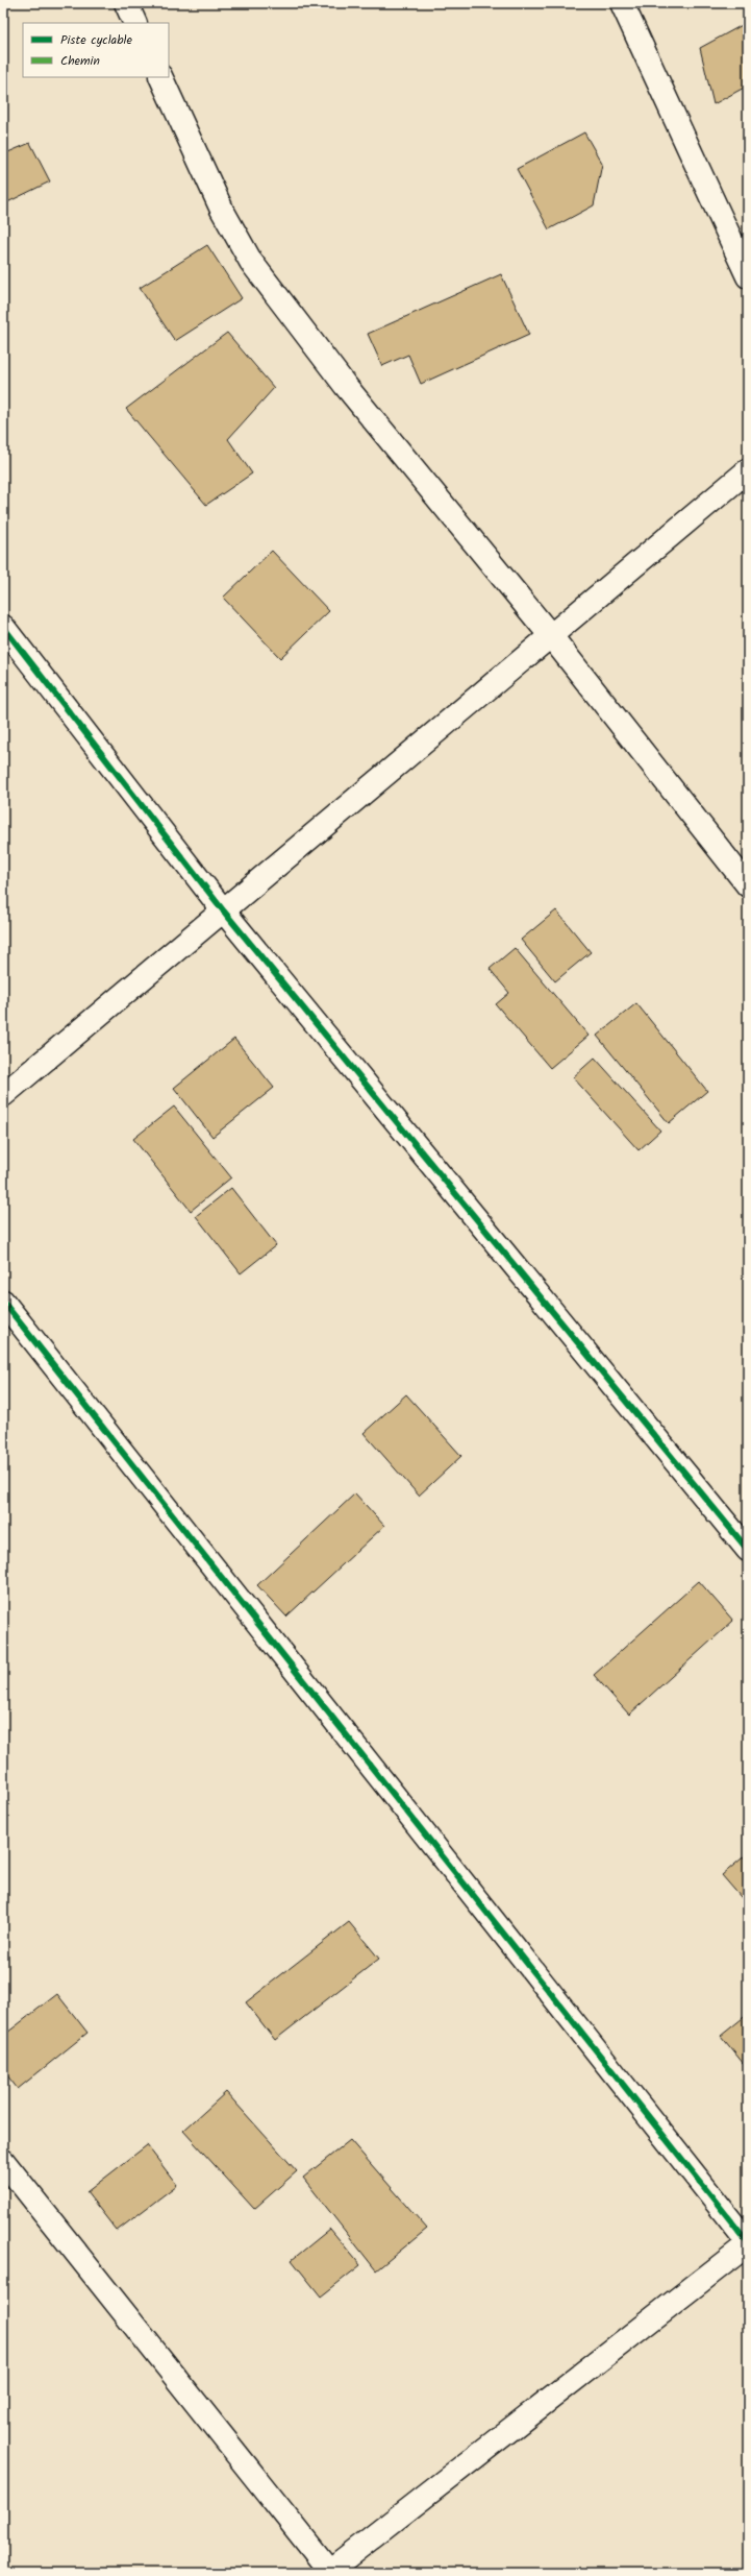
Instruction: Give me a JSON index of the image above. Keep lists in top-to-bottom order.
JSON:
{
  "legend": ["Piste cyclable", "Chemin"]
}
